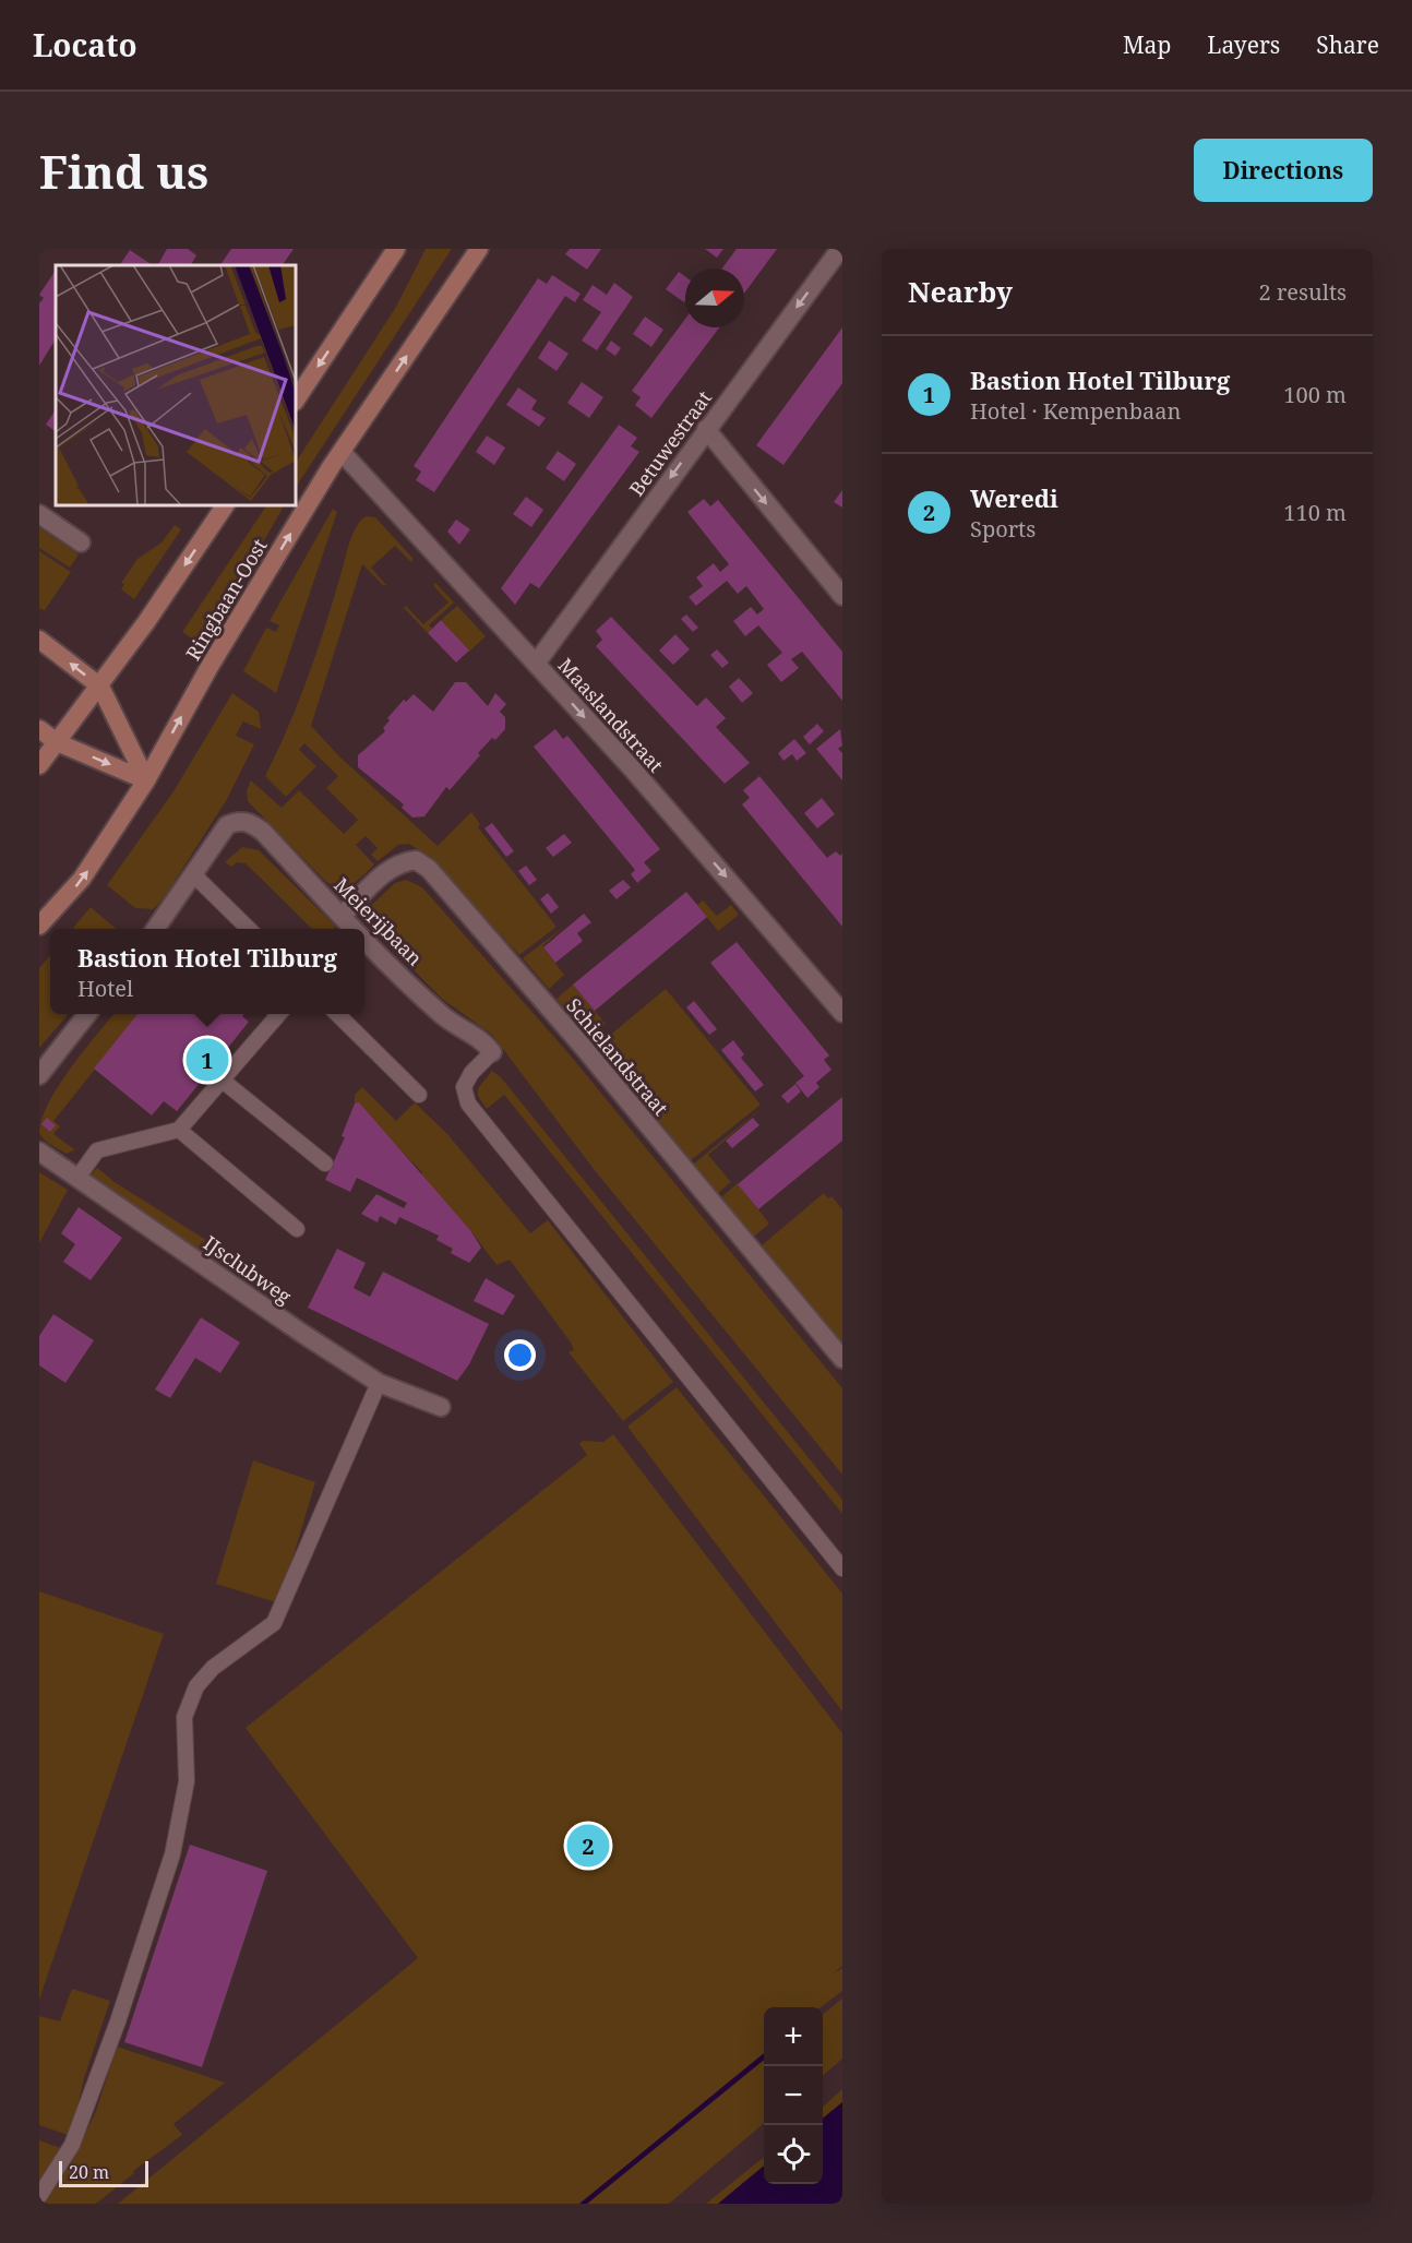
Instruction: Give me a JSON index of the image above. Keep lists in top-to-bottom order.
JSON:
{
  "streets": {
    "main road": ["Ringbaan-Oost"],
    "street": [
      "Betuwestraat",
      "Maaslandstraat",
      "Meierijbaan",
      "Schielandstraat",
      "IJsclubweg"
    ]
  },
  "crossings": [
    ["Betuwestraat", "Maaslandstraat"],
    ["Ringbaan-Oost", "Maaslandstraat"],
    ["Meierijbaan", "Schielandstraat"]
  ],
  "one_way": ["Betuwestraat", "Maaslandstraat"],
  "scale_bar": "20 m",
  "north": "right",
  "page": {
    "header": "Locato",
    "nav": ["Map", "Layers", "Share"],
    "buttons": "Directions",
    "title": "Find us",
    "heading": ["Nearby", "2 results"],
    "list": [
      {
        "mark": "1",
        "name": "Bastion Hotel Tilburg",
        "note": "Hotel · Kempenbaan",
        "value": "100 m"
      },
      {
        "mark": "2",
        "name": "Weredi",
        "note": "Sports",
        "value": "110 m"
      }
    ],
    "popup": ["Bastion Hotel Tilburg", "Hotel"],
    "pins": ["1", "2"],
    "map_buttons": ["+", "−"],
    "scale": "20 m"
  }
}
